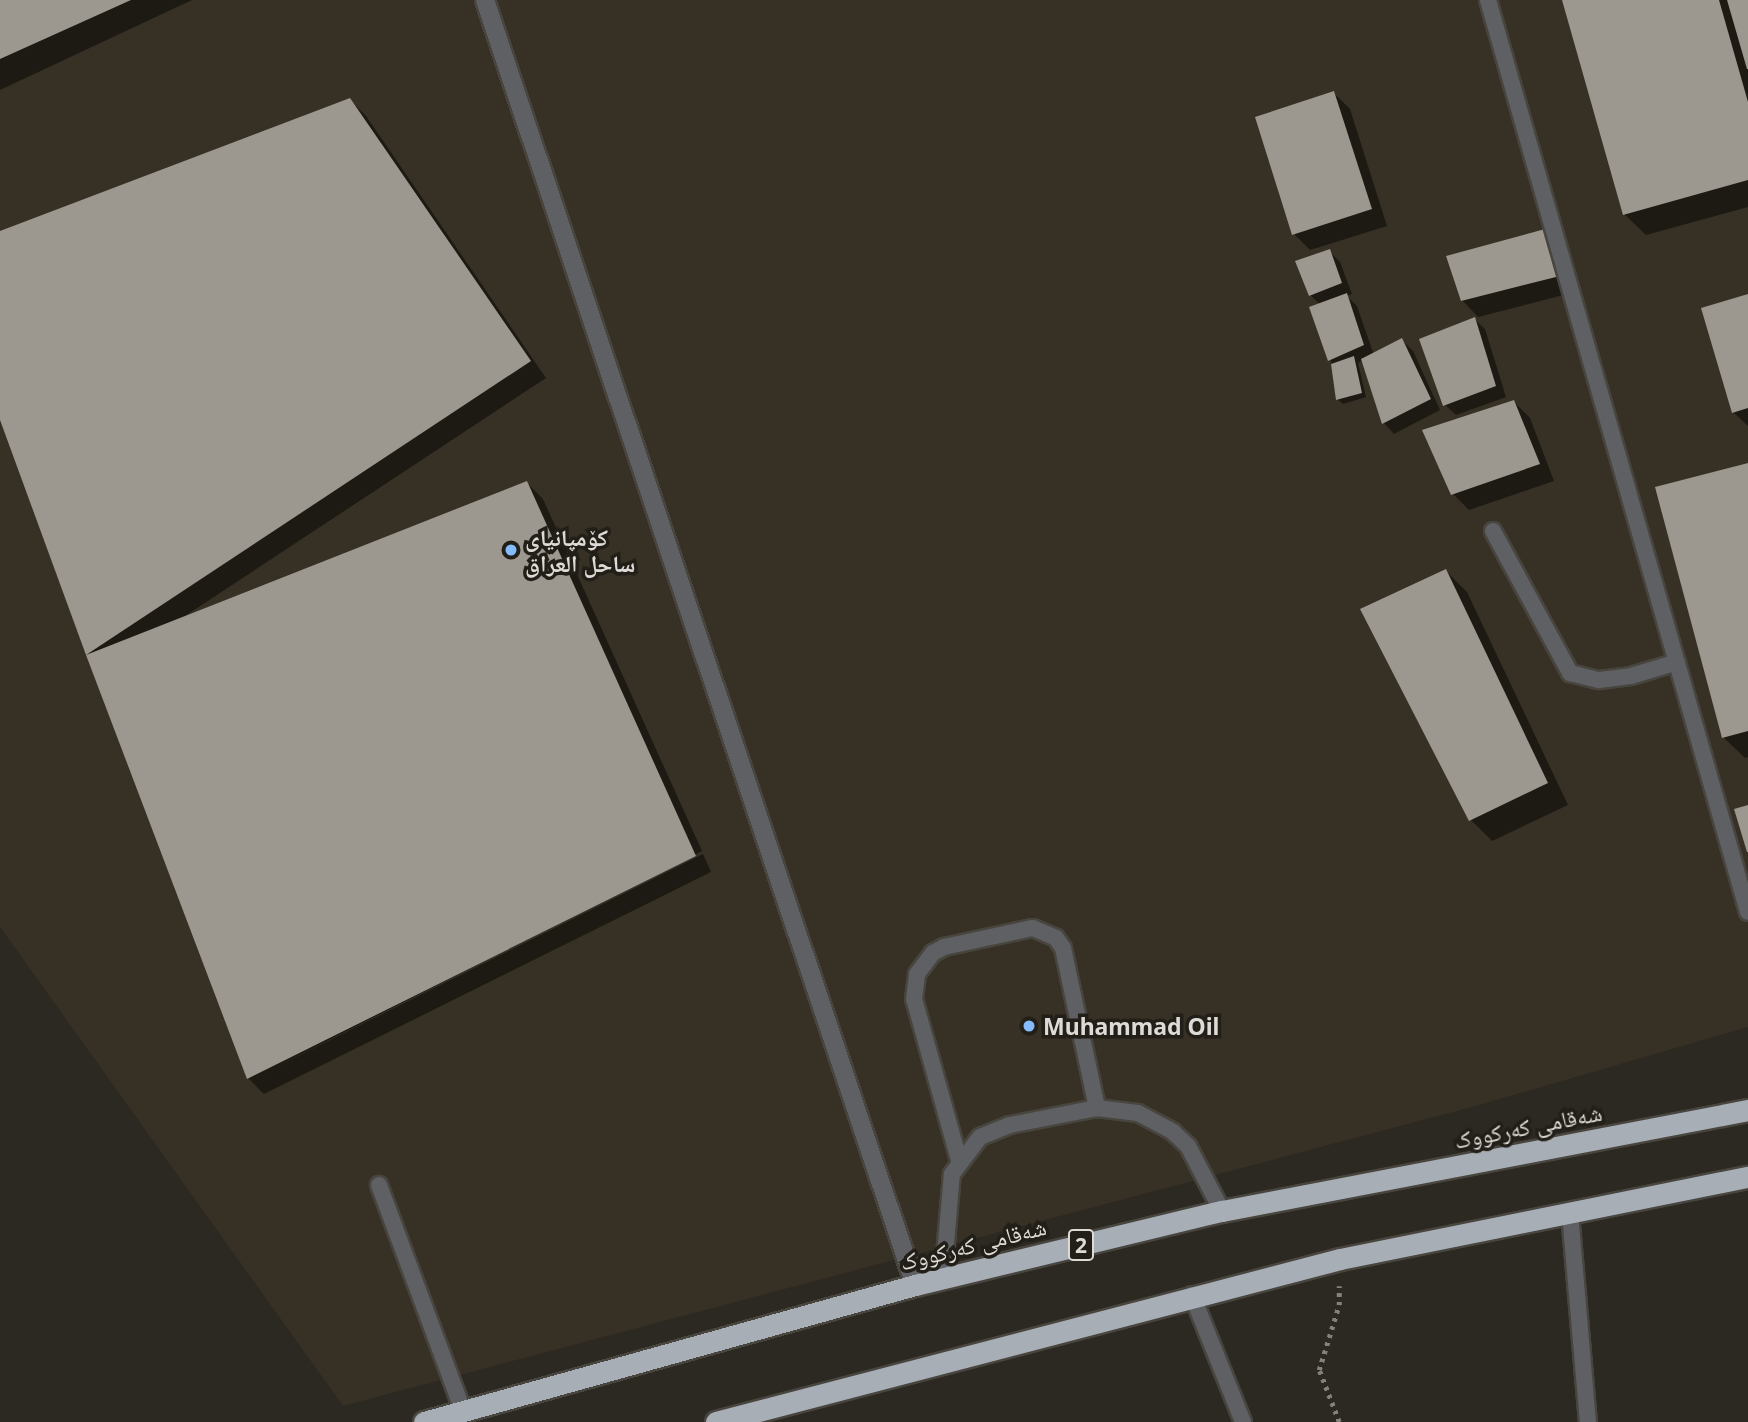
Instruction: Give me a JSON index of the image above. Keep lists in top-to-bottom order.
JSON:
{
  "streets": {
    "highway": ["شەقامی کەرکووک", "2"]
  },
  "places": ["کۆمپانیای ساحل العراق", "Muhammad Oil"]
}
